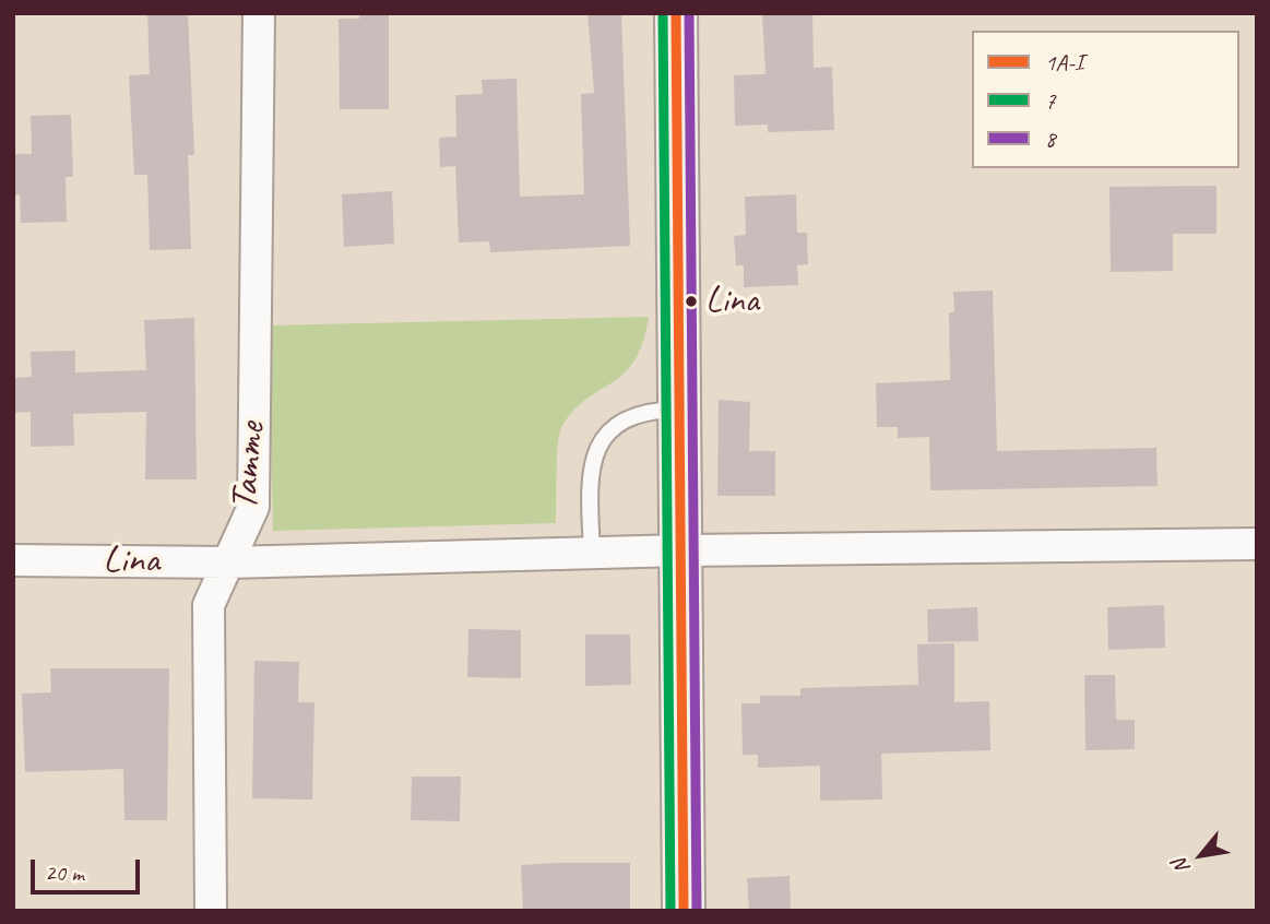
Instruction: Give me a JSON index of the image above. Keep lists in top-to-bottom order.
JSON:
{
  "streets": {
    "street": ["Tamme", "Lina"]
  },
  "crossings": [
    ["Tamme", "Lina"]
  ],
  "places": ["Lina"],
  "lines": ["transit line 1A-I", "transit line 7", "transit line 8"],
  "legend": ["1A-I", "7", "8"],
  "scale_bar": "20 m",
  "north": "bottom left"
}
